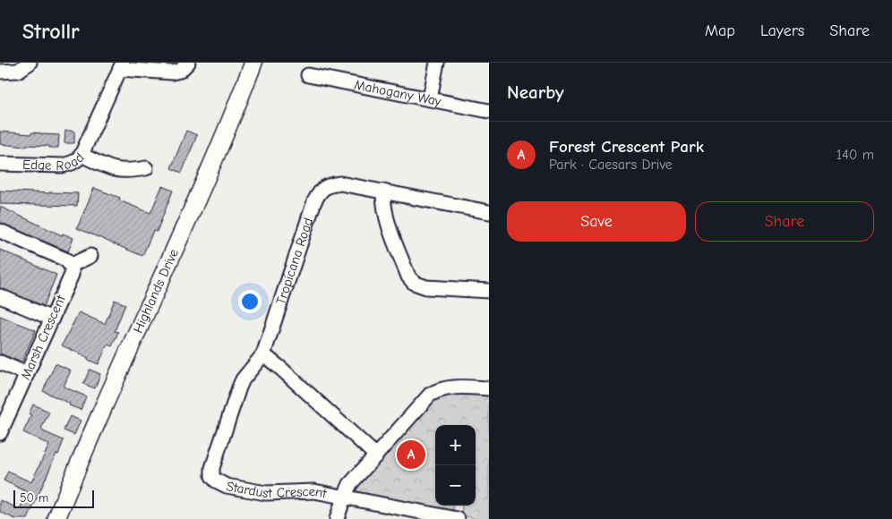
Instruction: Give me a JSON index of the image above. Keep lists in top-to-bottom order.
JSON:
{
  "streets": {
    "main road": ["Highlands Drive"],
    "street": [
      "Mahogany Way",
      "Edge Road",
      "Tropicana Road",
      "Marsh Crescent",
      "Stardust Crescent"
    ]
  },
  "crossings": [
    ["Tropicana Road", "Stardust Crescent"]
  ],
  "scale_bar": "50 m",
  "page": {
    "header": "Strollr",
    "nav": ["Map", "Layers", "Share"],
    "heading": "Nearby",
    "list": [
      {
        "mark": "A",
        "name": "Forest Crescent Park",
        "note": "Park · Caesars Drive",
        "value": "140 m"
      }
    ],
    "buttons": ["Save", "Share"],
    "map_buttons": ["+", "−"],
    "pins": "A",
    "scale": "50 m"
  }
}
